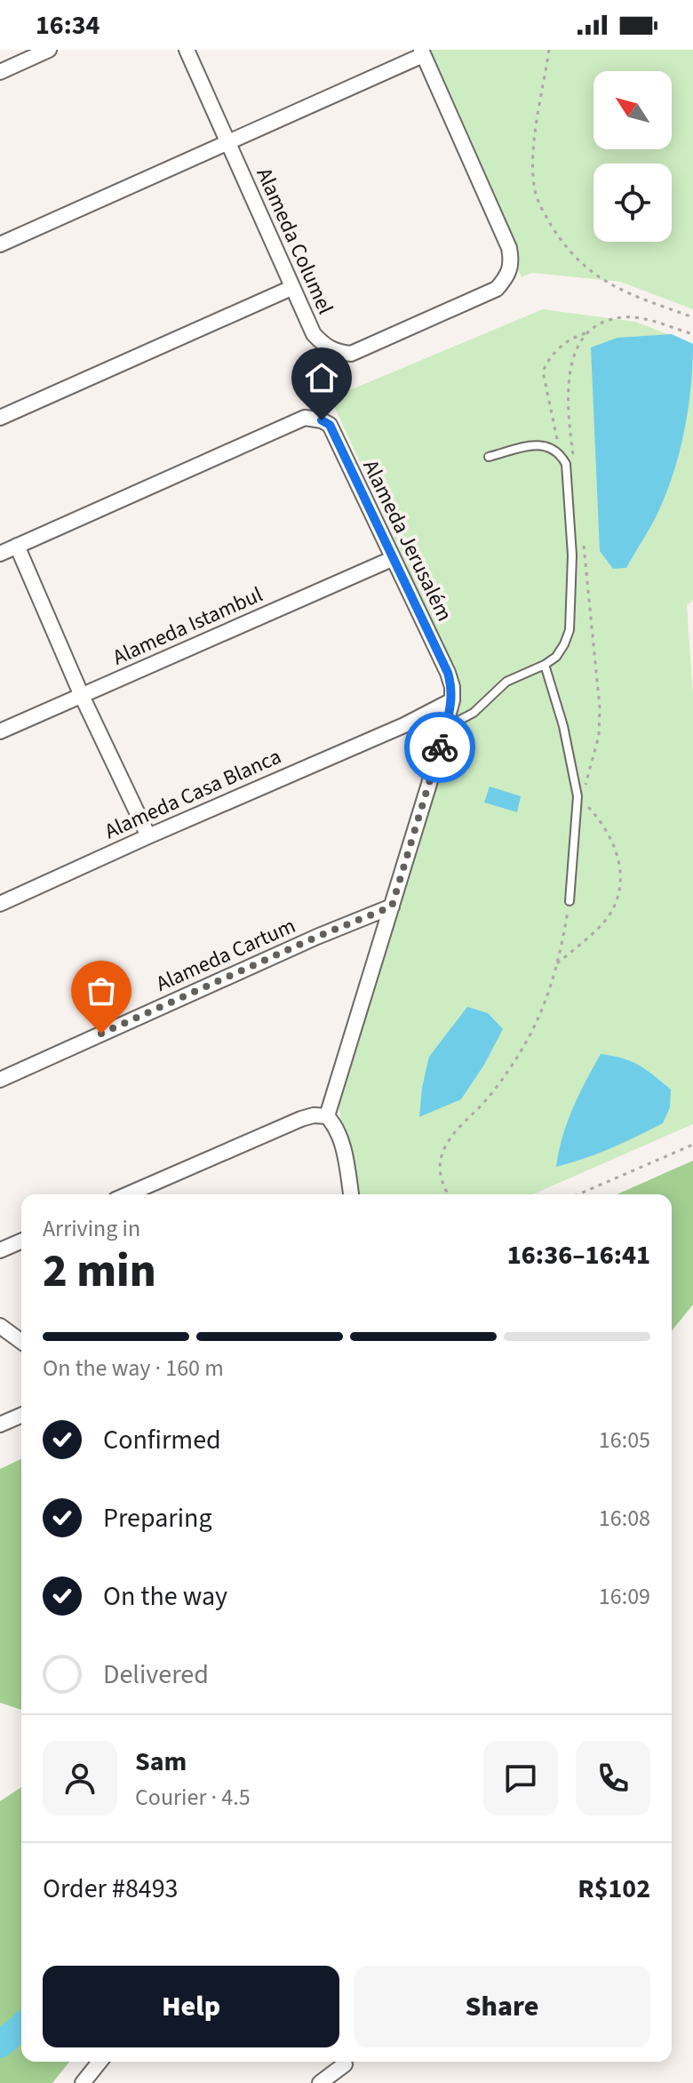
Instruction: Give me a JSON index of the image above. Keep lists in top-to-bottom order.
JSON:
{
  "streets": {
    "street": [
      "Alameda Columel",
      "Alameda Jerusalém",
      "Alameda Istambul",
      "Alameda Casa Blanca",
      "Alameda Cartum"
    ]
  },
  "crossings": [
    ["Alameda Jerusalém", "Alameda Istambul"],
    ["Alameda Jerusalém", "Alameda Casa Blanca"],
    ["Alameda Jerusalém", "Alameda Cartum"]
  ],
  "north": "top left",
  "page": {
    "status": "16:34",
    "heading": ["2 min", "Arriving in", "16:36–16:41"],
    "panel": [
      "Sam",
      "Courier · 4.5",
      "Order #8493",
      "R$102"
    ],
    "bar": "On the way · 160 m",
    "list": [
      ["Confirmed", "16:05"],
      ["Preparing", "16:08"],
      ["On the way", "16:09"],
      "Delivered"
    ],
    "buttons": ["Help", "Share"]
  }
}
